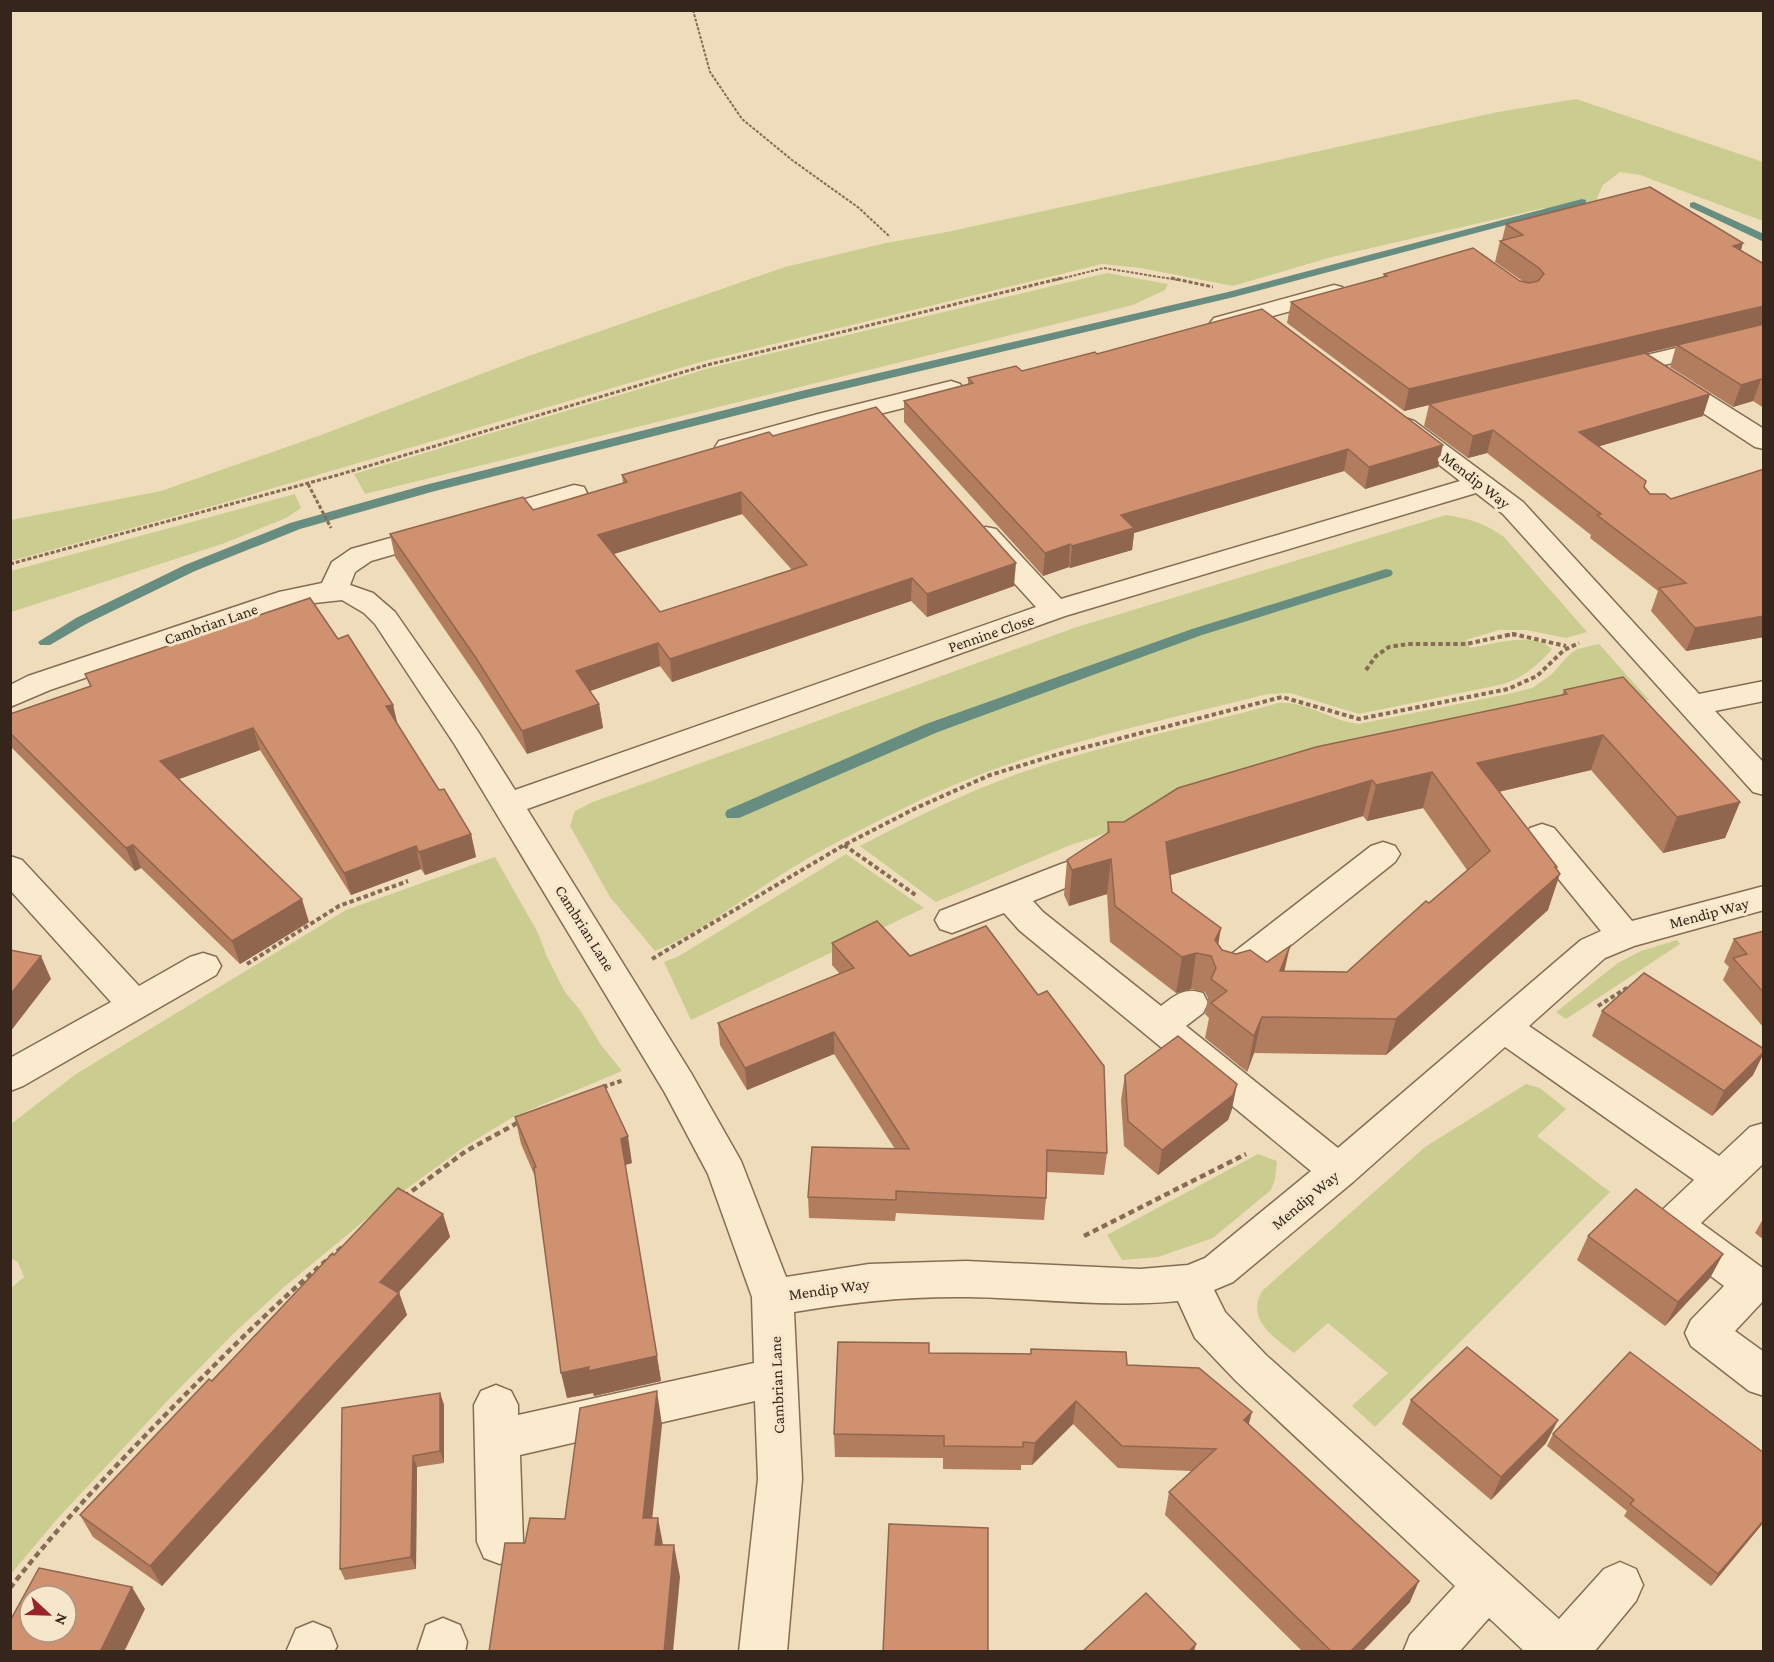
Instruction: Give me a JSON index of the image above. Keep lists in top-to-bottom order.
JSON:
{
  "streets": {
    "street": ["Mendip Way", "Cambrian Lane", "Pennine Close"]
  },
  "crossings": [
    ["Mendip Way", "Cambrian Lane"],
    ["Mendip Way", "Pennine Close"],
    ["Cambrian Lane", "Pennine Close"]
  ],
  "north": "right"
}
